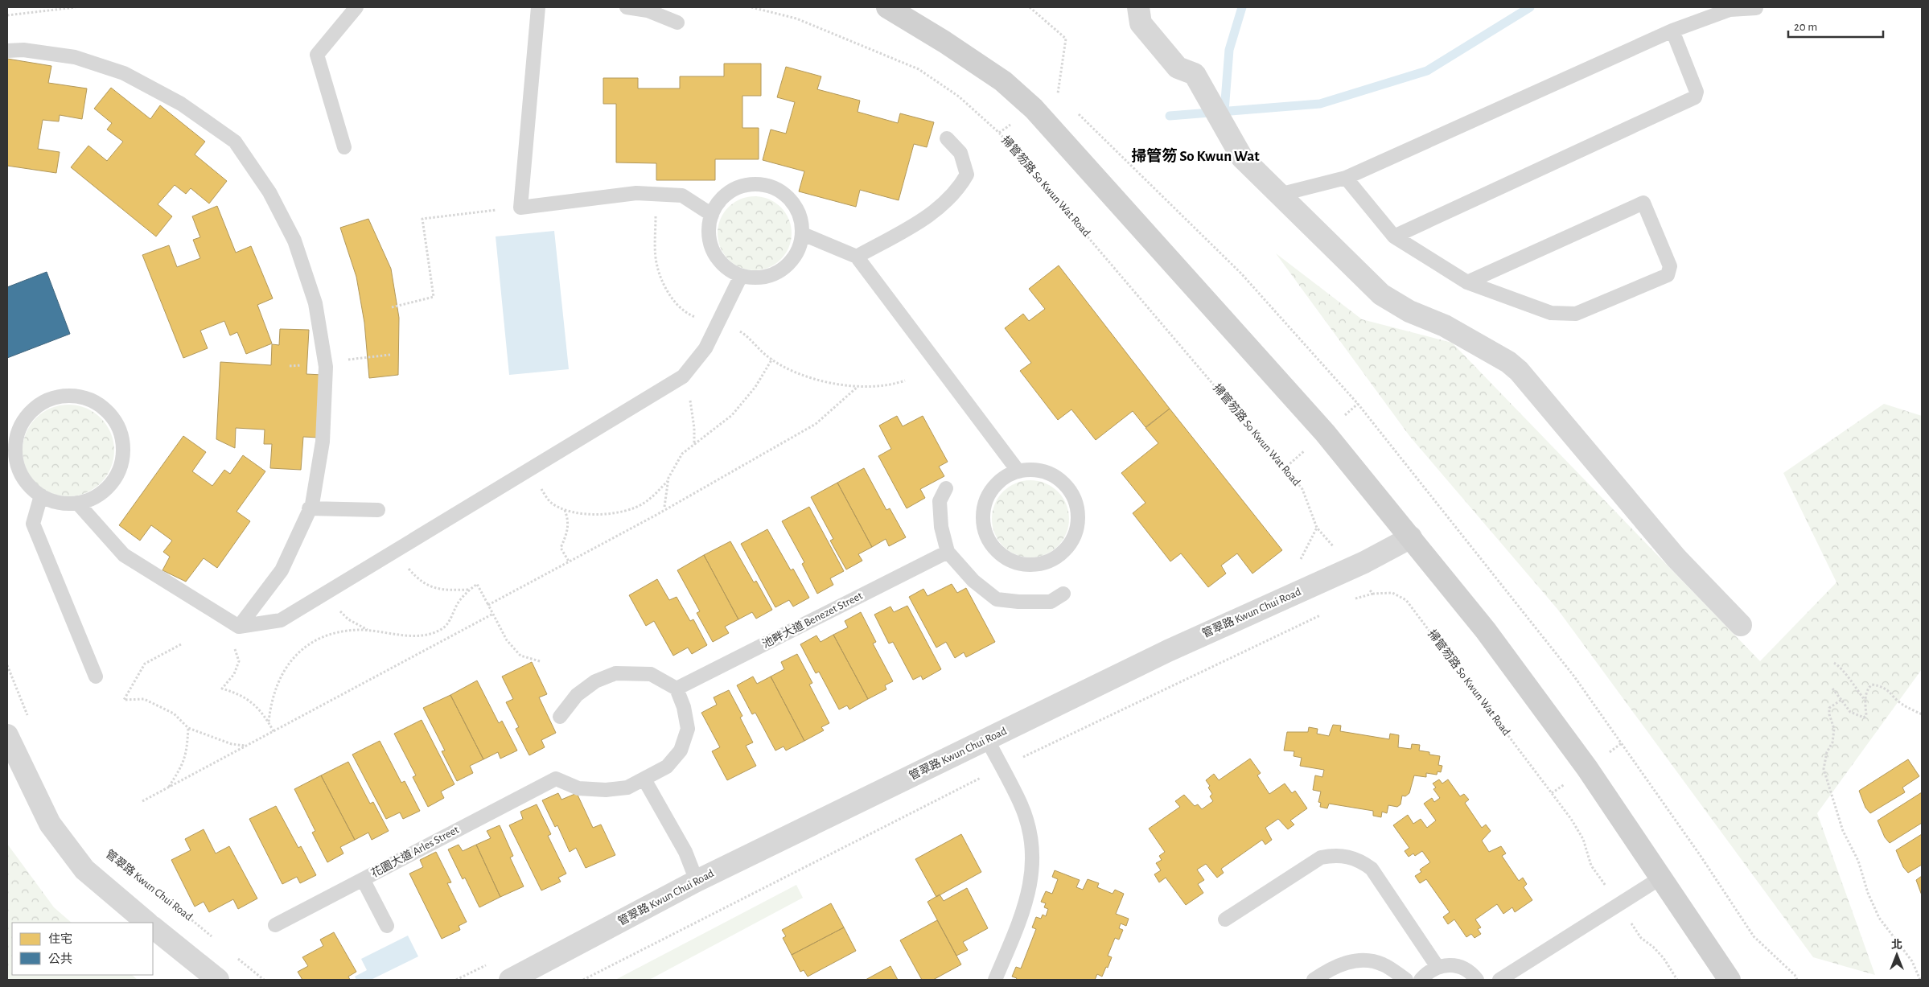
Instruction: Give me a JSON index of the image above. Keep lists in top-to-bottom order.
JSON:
{
  "streets": {
    "street": ["管翠路 Kwun Chui Road"],
    "lane": ["池畔大道 Benezet Street", "花園大道 Arles Street"],
    "path": ["掃管笏路 So Kwun Wat Road"]
  },
  "crossings": [
    ["掃管笏路 So Kwun Wat Road", "管翠路 Kwun Chui Road"]
  ],
  "districts": ["掃管笏 So Kwun Wat"],
  "legend": ["住宅", "公共"],
  "scale_bar": "20 m",
  "north": "top"
}
